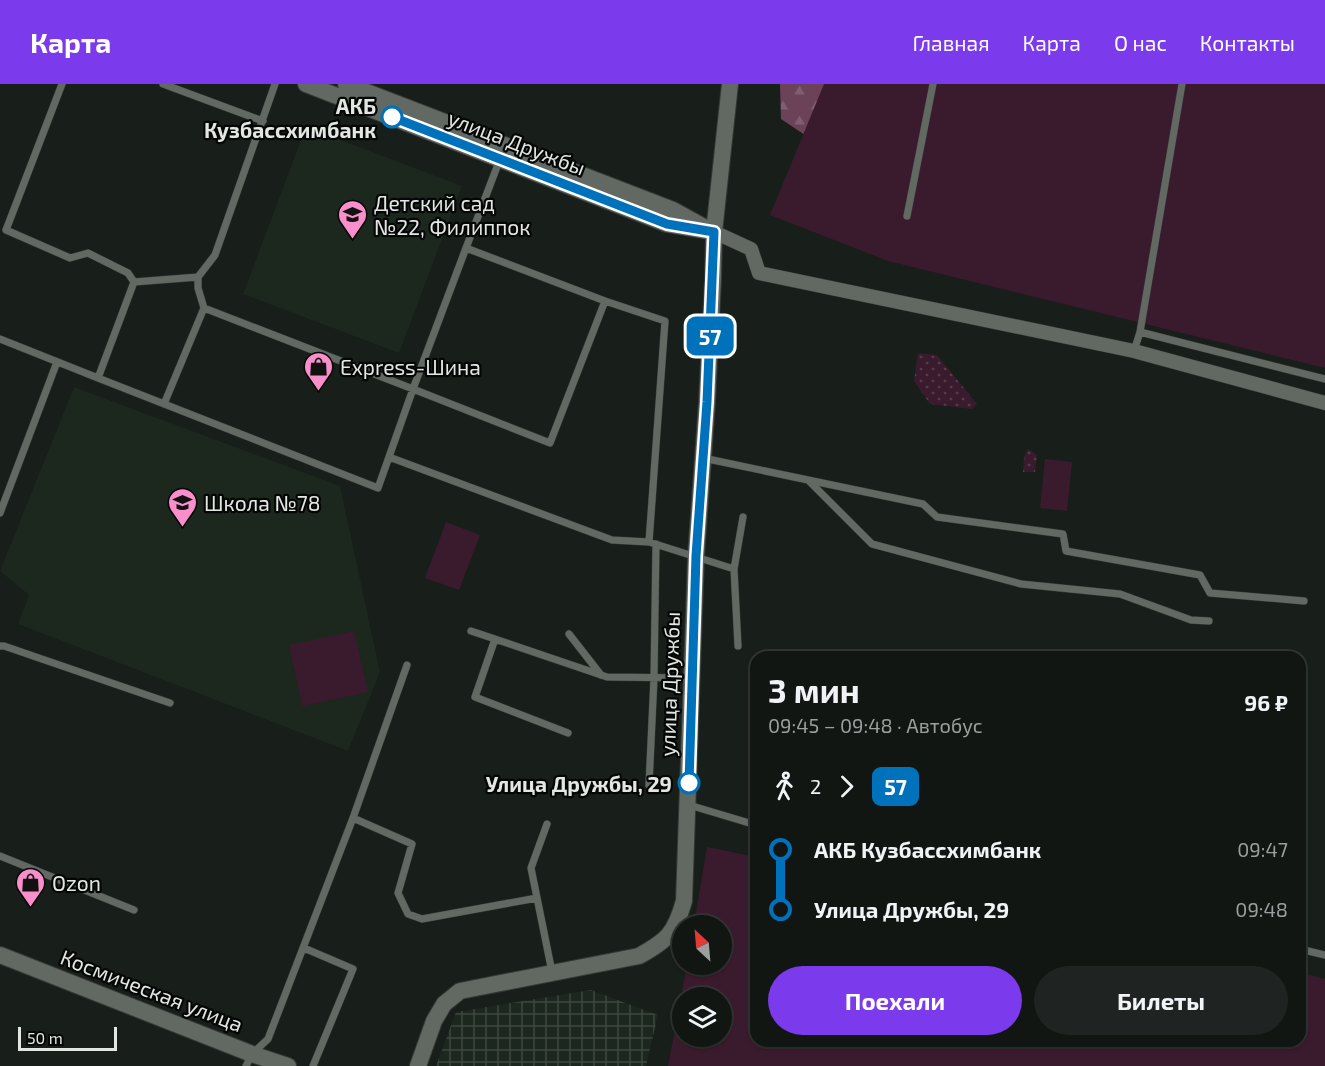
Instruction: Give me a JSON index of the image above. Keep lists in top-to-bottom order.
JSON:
{
  "streets": {
    "street": ["улица Дружбы", "Космическая улица"]
  },
  "places": {
    "other": ["АКБ Кузбассхимбанк", "Улица Дружбы, 29"],
    "school or university": ["Детский сад №22, Филиппок", "Школа №78"],
    "shop": ["Express-Шина", "Ozon"]
  },
  "lines": ["bus line 57"],
  "scale_bar": "50 m",
  "north": "top left",
  "page": {
    "header": "Карта",
    "nav": [
      "Главная",
      "Карта",
      "О нас",
      "Контакты"
    ],
    "on_map": "57",
    "heading": ["3 мин", "09:45 – 09:48 · Автобус", "96 ₽"],
    "legs": ["2", "57"],
    "list": [
      {
        "name": "АКБ Кузбассхимбанк",
        "value": "09:47"
      },
      {
        "name": "Улица Дружбы, 29",
        "value": "09:48"
      }
    ],
    "buttons": ["Поехали", "Билеты"],
    "scale": "50 m"
  }
}
